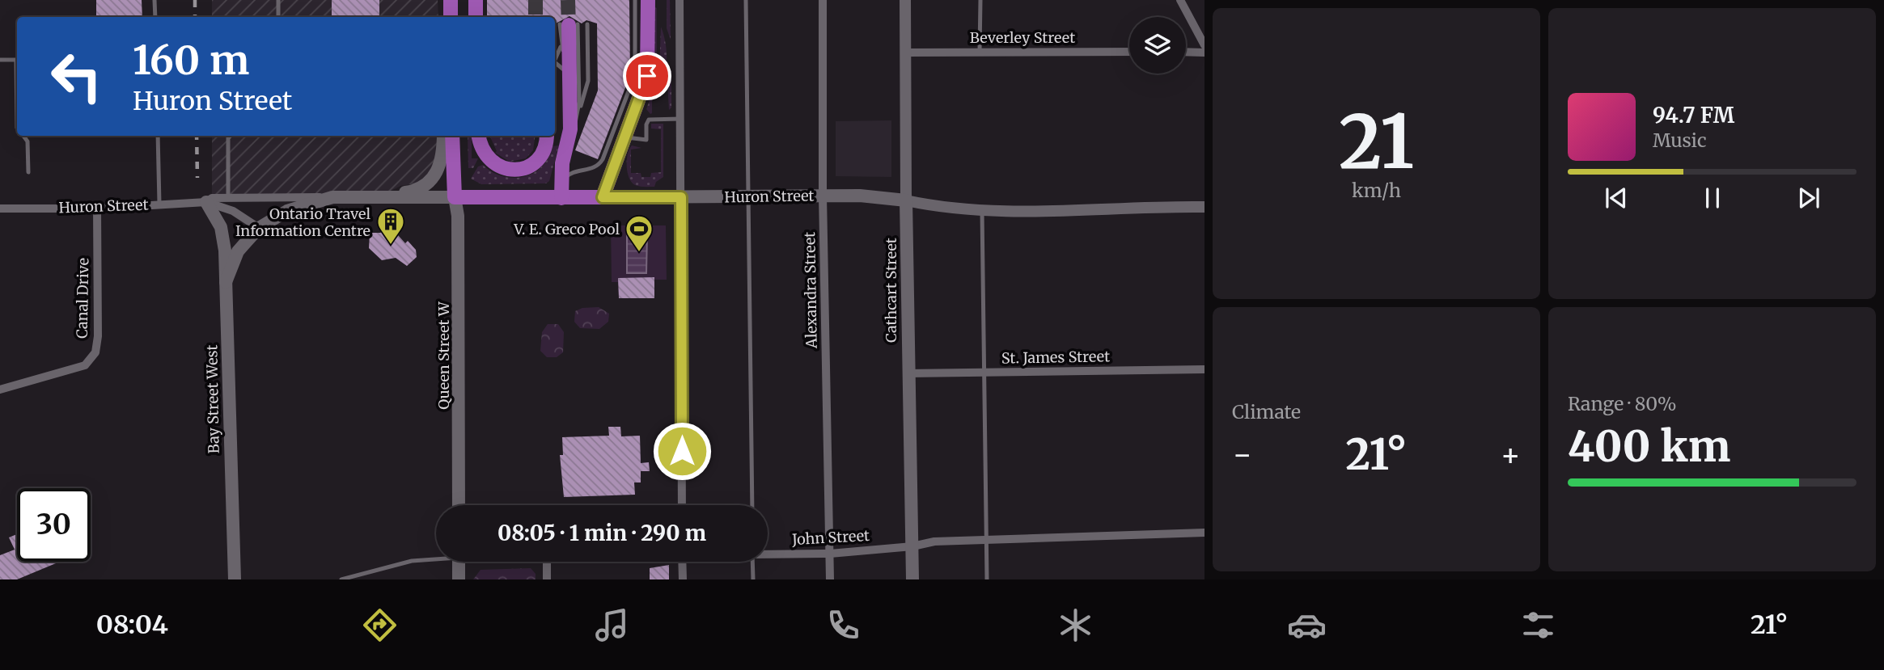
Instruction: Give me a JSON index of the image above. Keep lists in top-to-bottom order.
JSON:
{
  "streets": {
    "highway": ["Huron Street"],
    "main road": ["Cathcart Street", "Queen Street W", "Bay Street West"],
    "street": [
      "Beverley Street",
      "Alexandra Street",
      "Canal Drive",
      "St. James Street",
      "John Street"
    ]
  },
  "crossings": [
    ["Beverley Street", "Cathcart Street"],
    ["Huron Street", "Alexandra Street"],
    ["Huron Street", "Cathcart Street"],
    ["Huron Street", "Canal Drive"],
    ["Huron Street", "Queen Street W"],
    ["Huron Street", "Bay Street West"],
    ["Alexandra Street", "John Street"],
    ["Cathcart Street", "St. James Street"],
    ["Cathcart Street", "John Street"]
  ],
  "places": {
    "building": ["Ontario Travel Information Centre"],
    "sports": ["V. E. Greco Pool"]
  },
  "page": {
    "tile": [
      ["21", "km/h"],
      "Climate",
      ["Range · 80%", "400 km"]
    ],
    "turn": ["160 m", "Huron Street"],
    "song": ["94.7 FM", "Music"],
    "heat": ["−", "21°", "+"],
    "limit": "30",
    "trip": "08:05 · 1 min · 290 m",
    "tabs": ["08:04", "21°"]
  }
}
